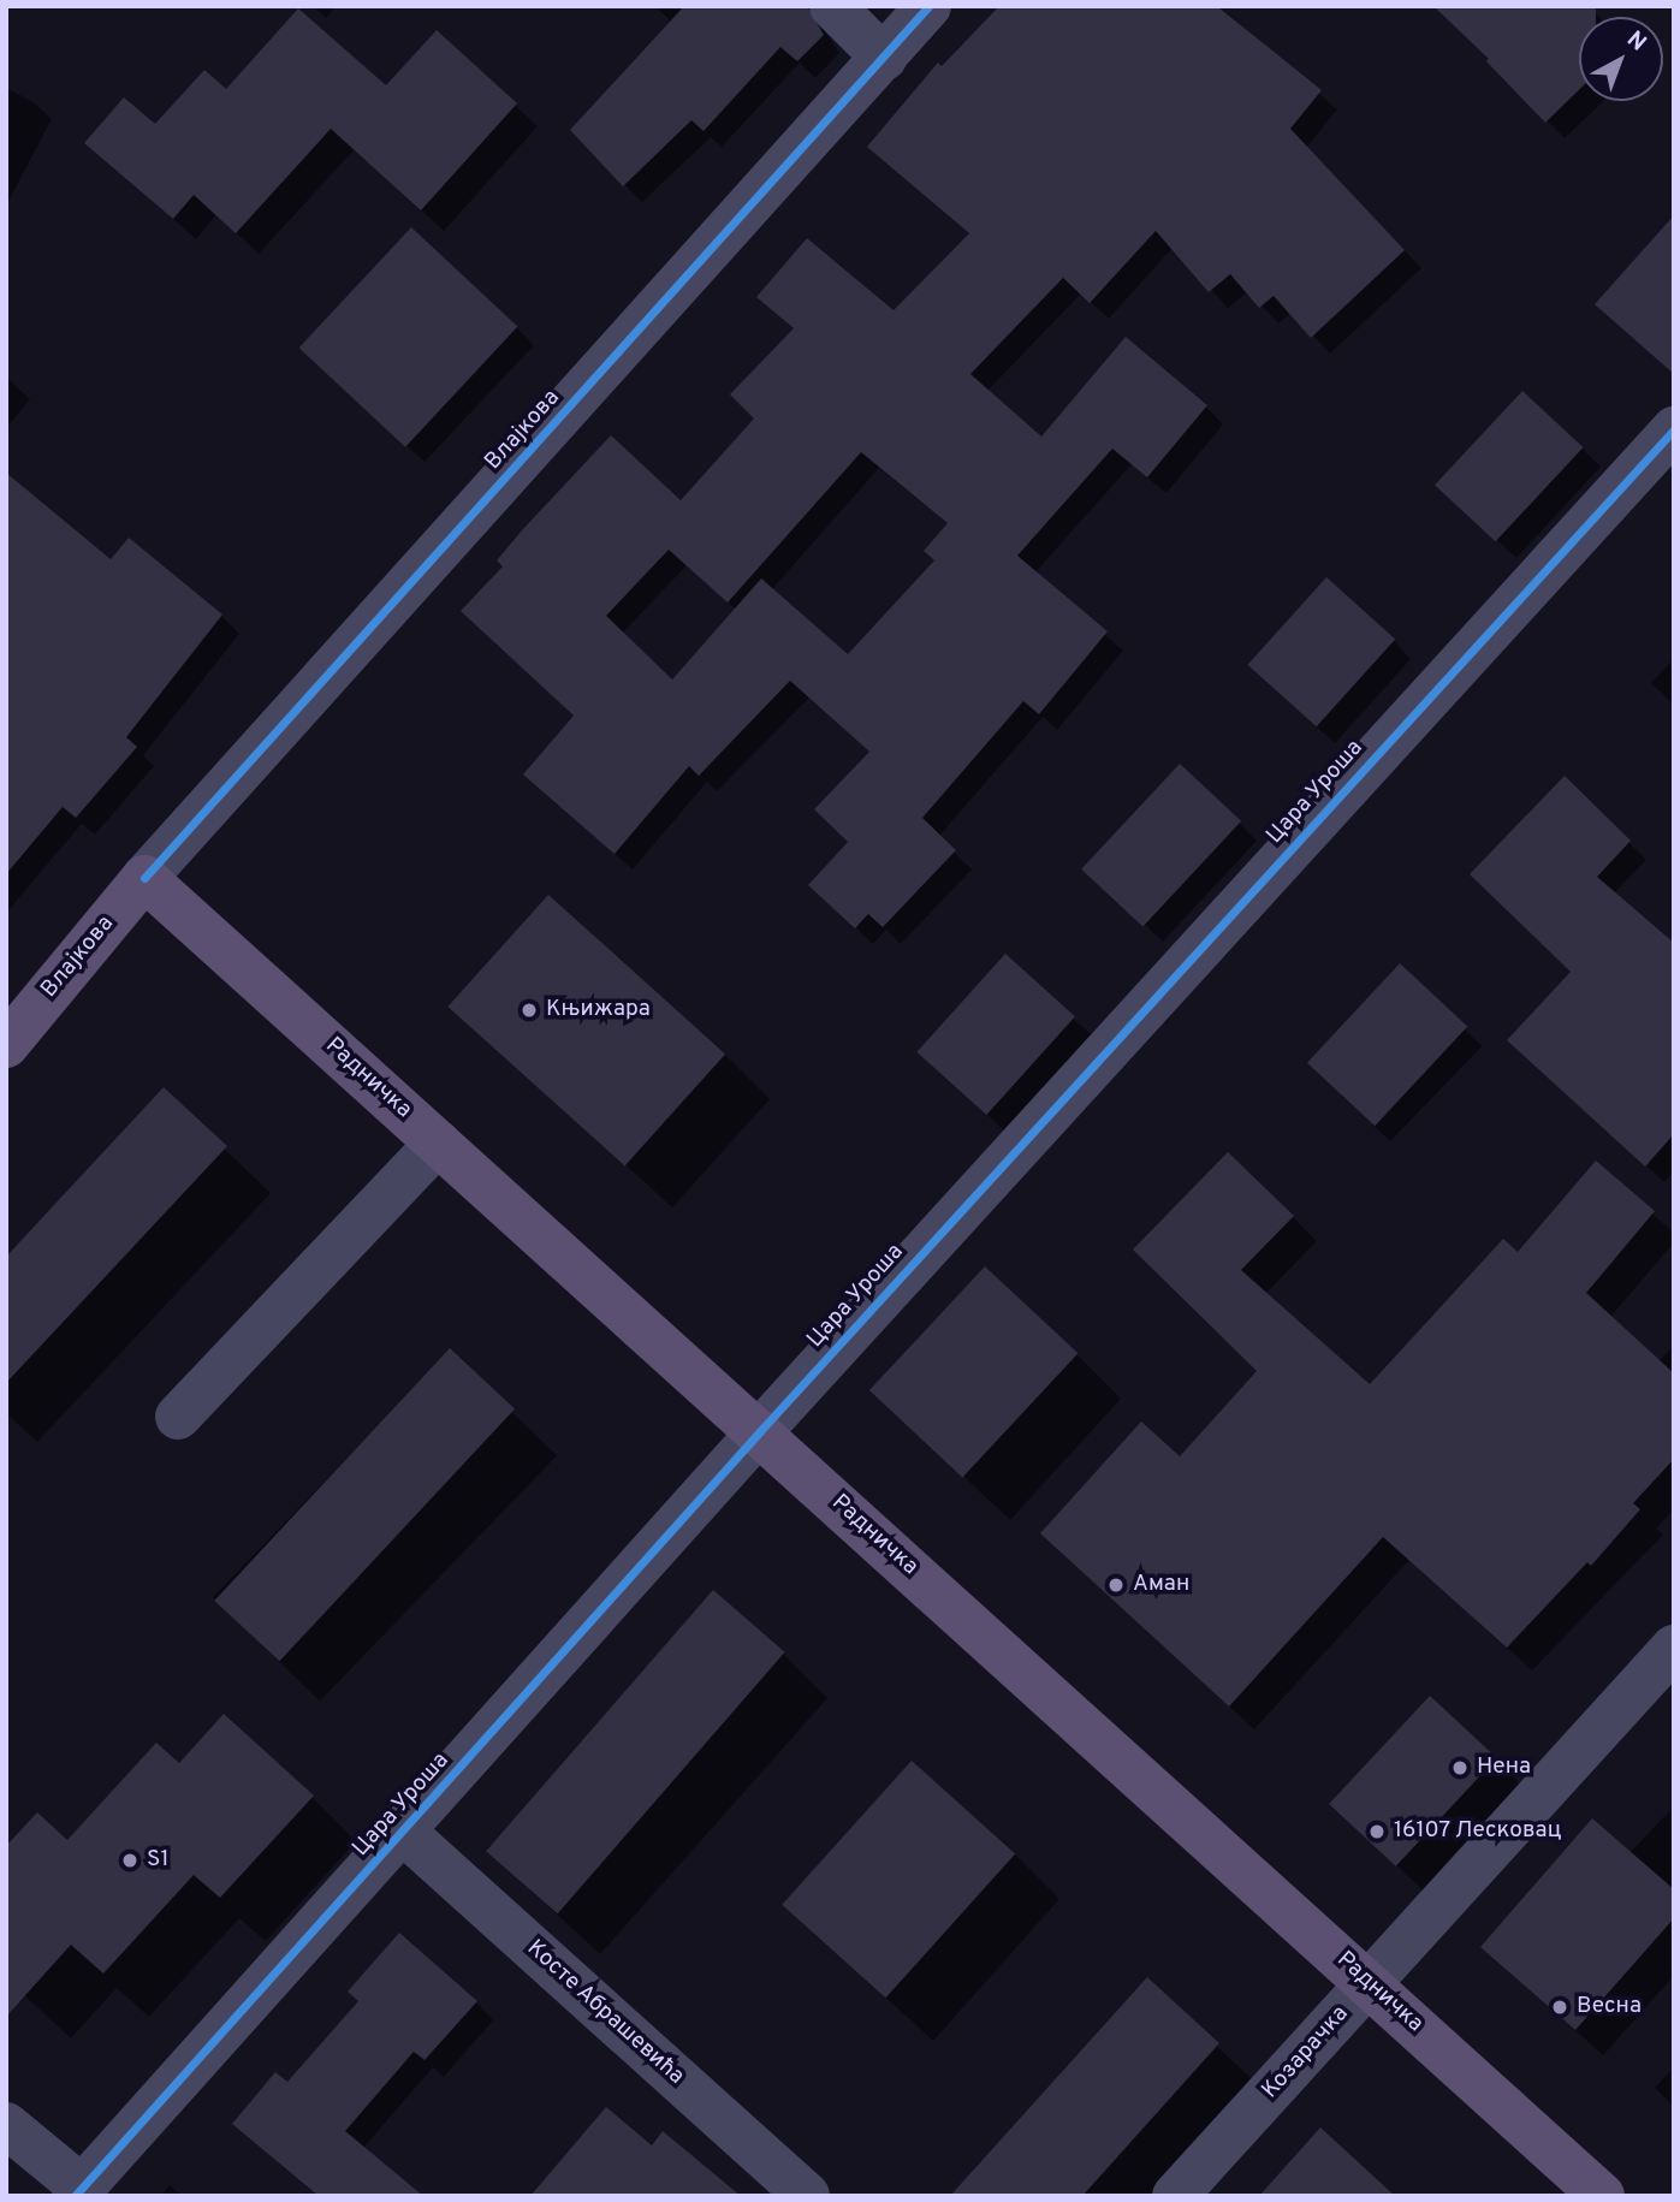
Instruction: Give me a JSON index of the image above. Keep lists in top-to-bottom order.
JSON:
{
  "streets": {
    "main road": ["Влајкова", "Радничка"],
    "street": ["Цара Уроша", "Косте Абрашевића", "Козарачка"]
  },
  "crossings": [
    ["Влајкова", "Радничка"],
    ["Цара Уроша", "Радничка"],
    ["Цара Уроша", "Косте Абрашевића"],
    ["Радничка", "Козарачка"]
  ],
  "places": [
    "Књижара",
    "Аман",
    "Нена",
    "16107 Лесковац",
    "S1",
    "Весна"
  ],
  "north": "top right"
}
